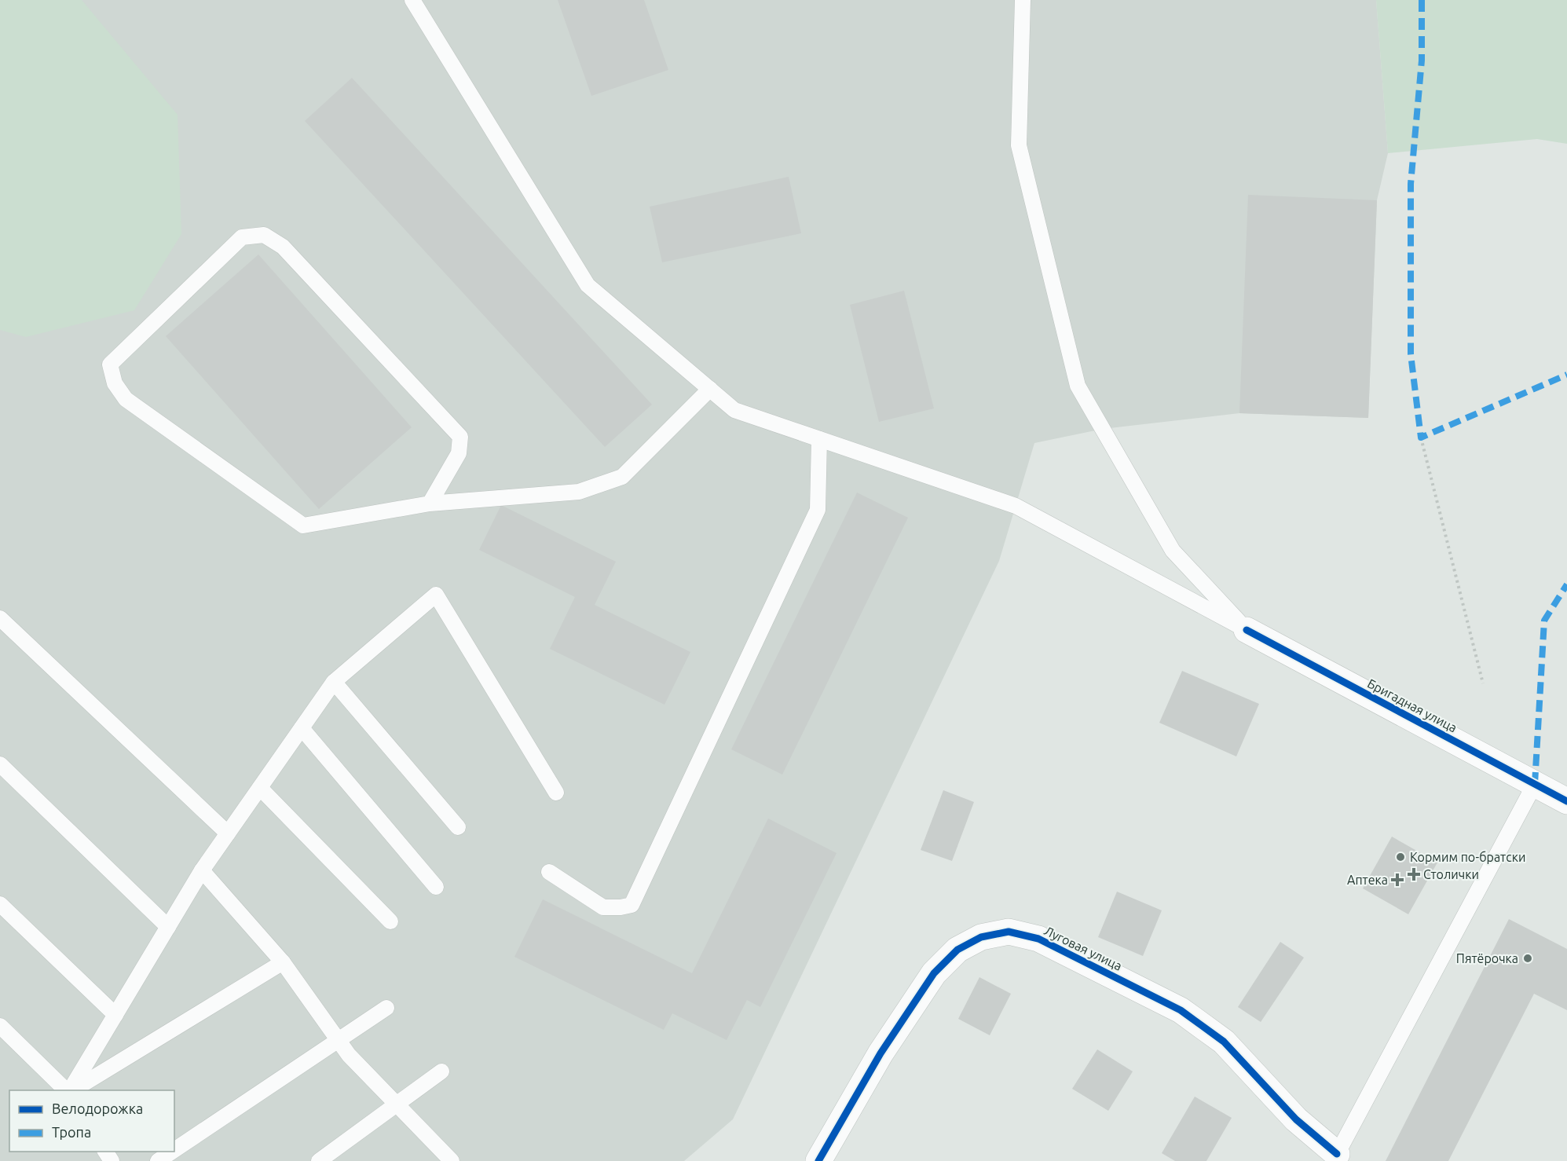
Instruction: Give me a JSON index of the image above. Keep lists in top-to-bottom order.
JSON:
{
  "streets": {
    "street": ["Бригадная улица", "Луговая улица"]
  },
  "places": {
    "other": ["Кормим по-братски", "Пятёрочка"],
    "health": ["Столички", "Аптека"]
  },
  "legend": ["Велодорожка", "Тропа"]
}
